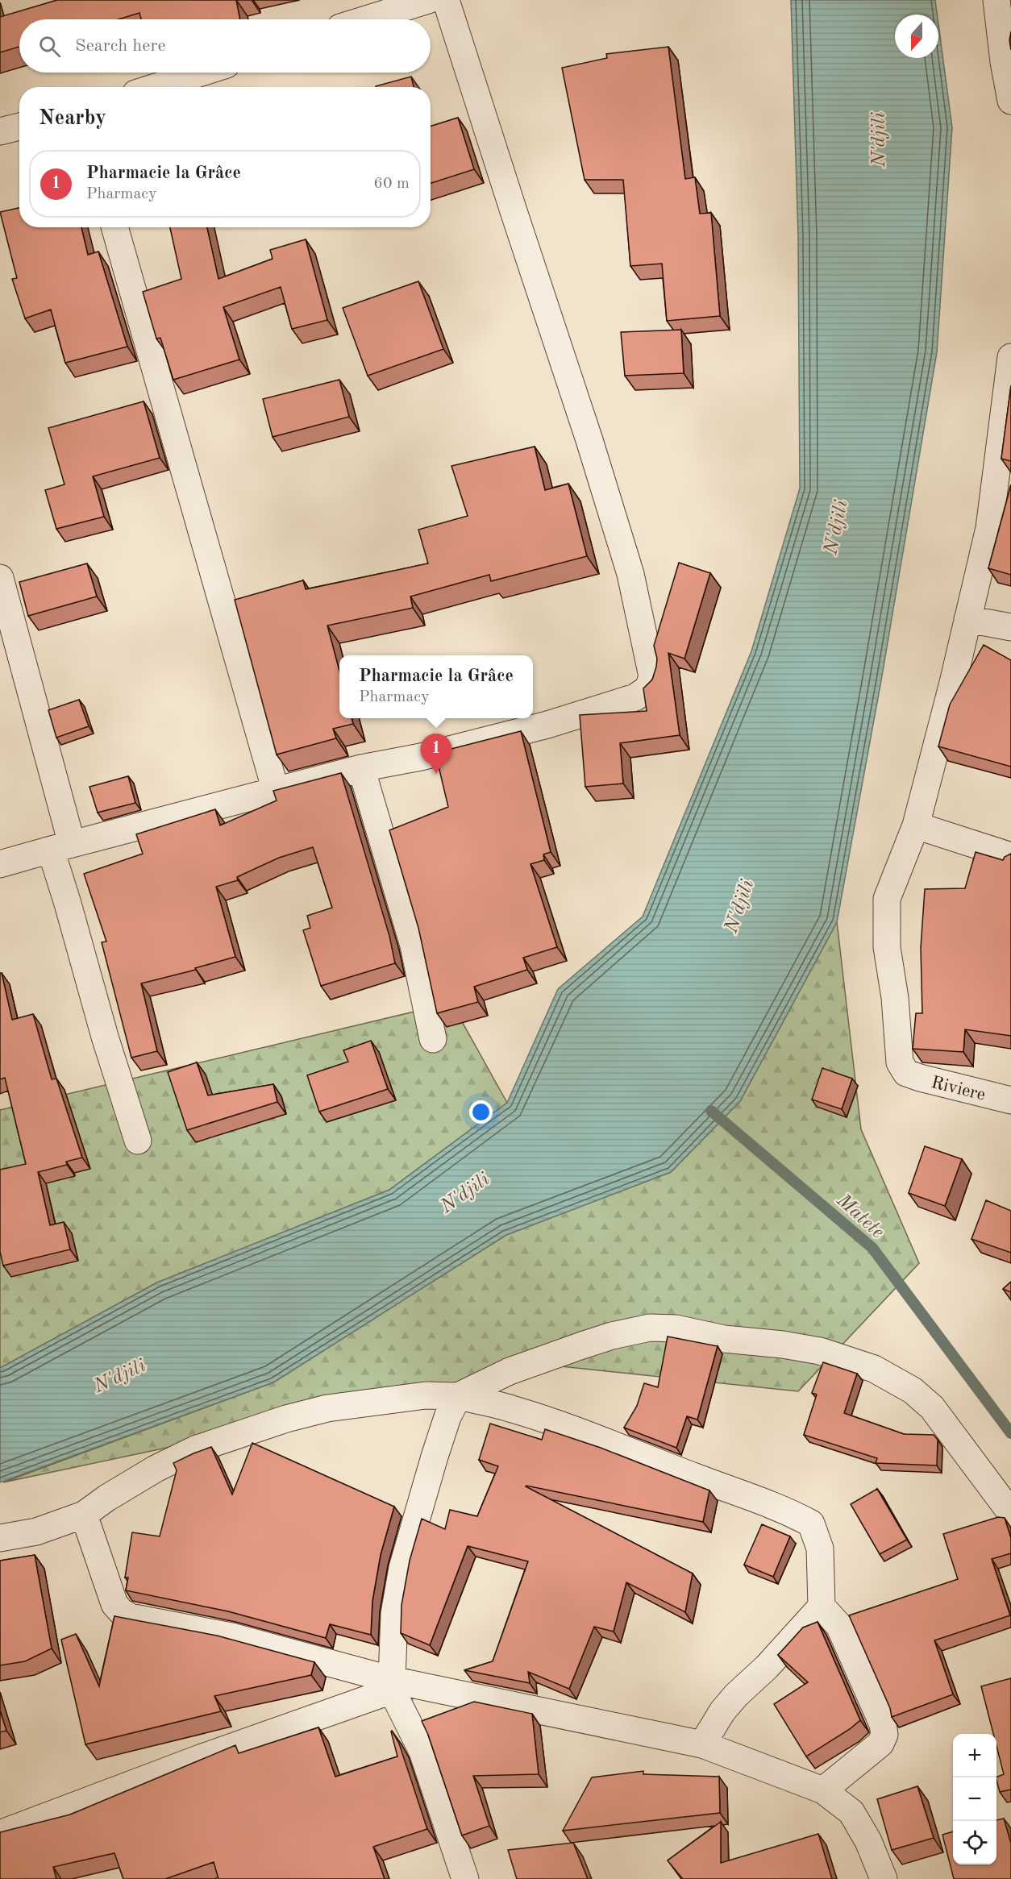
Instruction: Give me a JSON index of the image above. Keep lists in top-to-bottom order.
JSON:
{
  "streets": {
    "street": ["Riviere"]
  },
  "water": ["N'djili", "Matete"],
  "north": "bottom",
  "page": {
    "search": "Search here",
    "heading": "Nearby",
    "list": [
      {
        "mark": "1",
        "name": "Pharmacie la Grâce",
        "note": "Pharmacy",
        "value": "60 m"
      }
    ],
    "popup": ["Pharmacie la Grâce", "Pharmacy"],
    "pins": "1",
    "map_buttons": ["+", "−"]
  }
}
